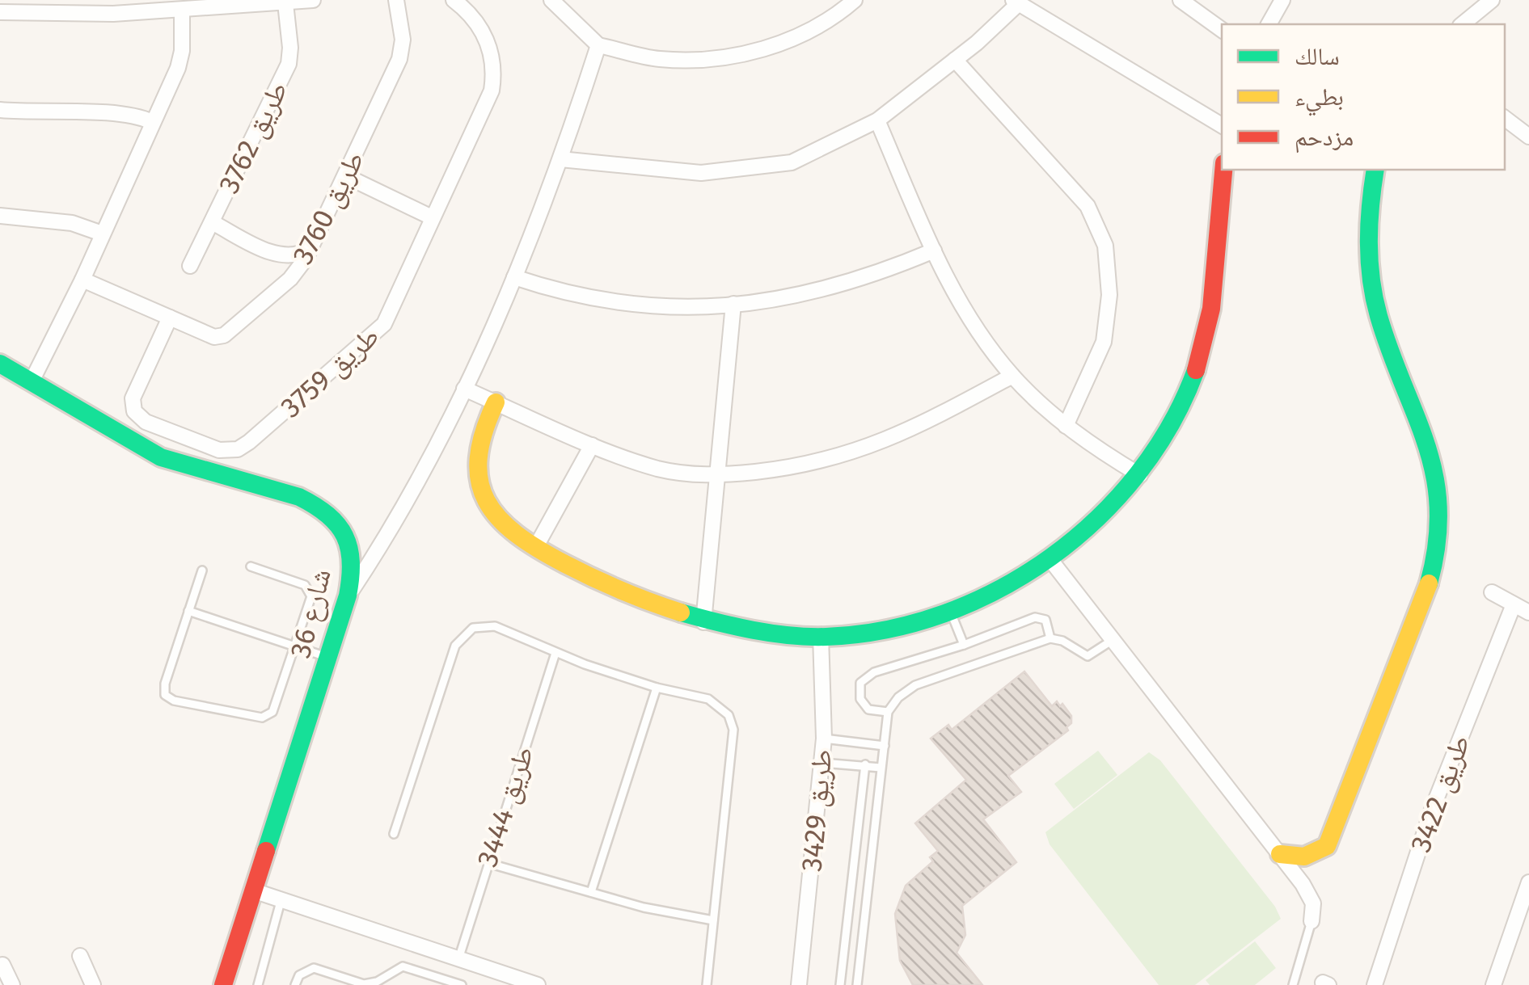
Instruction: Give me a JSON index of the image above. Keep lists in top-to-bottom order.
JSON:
{
  "streets": {
    "street": [
      "طريق 3762",
      "طريق 3760",
      "طريق 3759",
      "شارع 36",
      "طريق 3422",
      "طريق 3429"
    ],
    "lane": ["طريق 3444"]
  },
  "crossings": [
    ["طريق 3760", "طريق 3759"]
  ],
  "legend": ["سالك", "بطيء", "مزدحم"]
}
